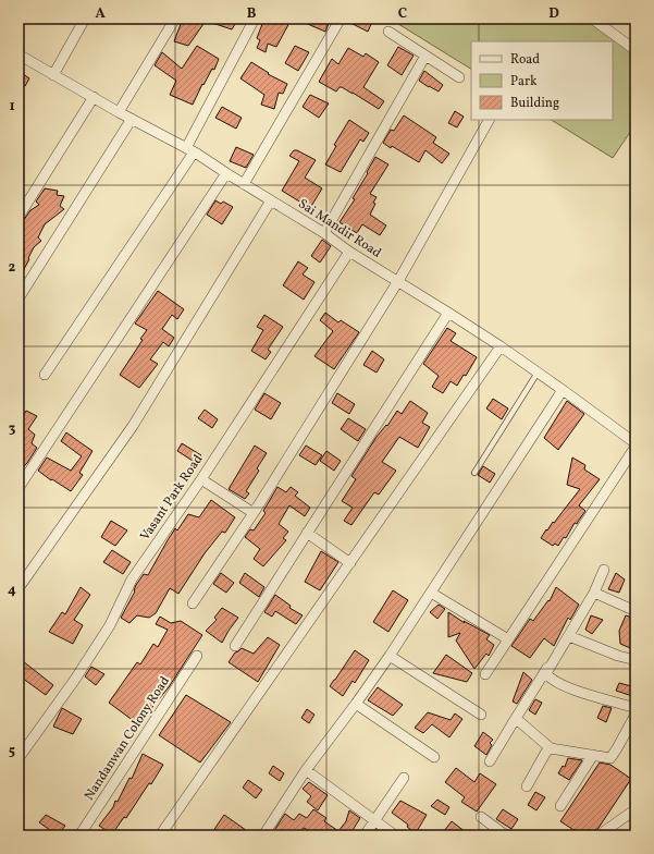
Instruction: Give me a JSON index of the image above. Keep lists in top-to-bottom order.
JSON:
{
  "streets": {
    "street": ["Sai Mandir Road", "Vasant Park Road", "Nandanwan Colony Road"]
  },
  "crossings": [
    ["Sai Mandir Road", "Vasant Park Road"]
  ],
  "legend": ["Road", "Park", "Building"],
  "grid": {
    "columns": [
      "A",
      "B",
      "C",
      "D"
    ],
    "rows": [
      "1",
      "2",
      "3",
      "4",
      "5"
    ]
  }
}
